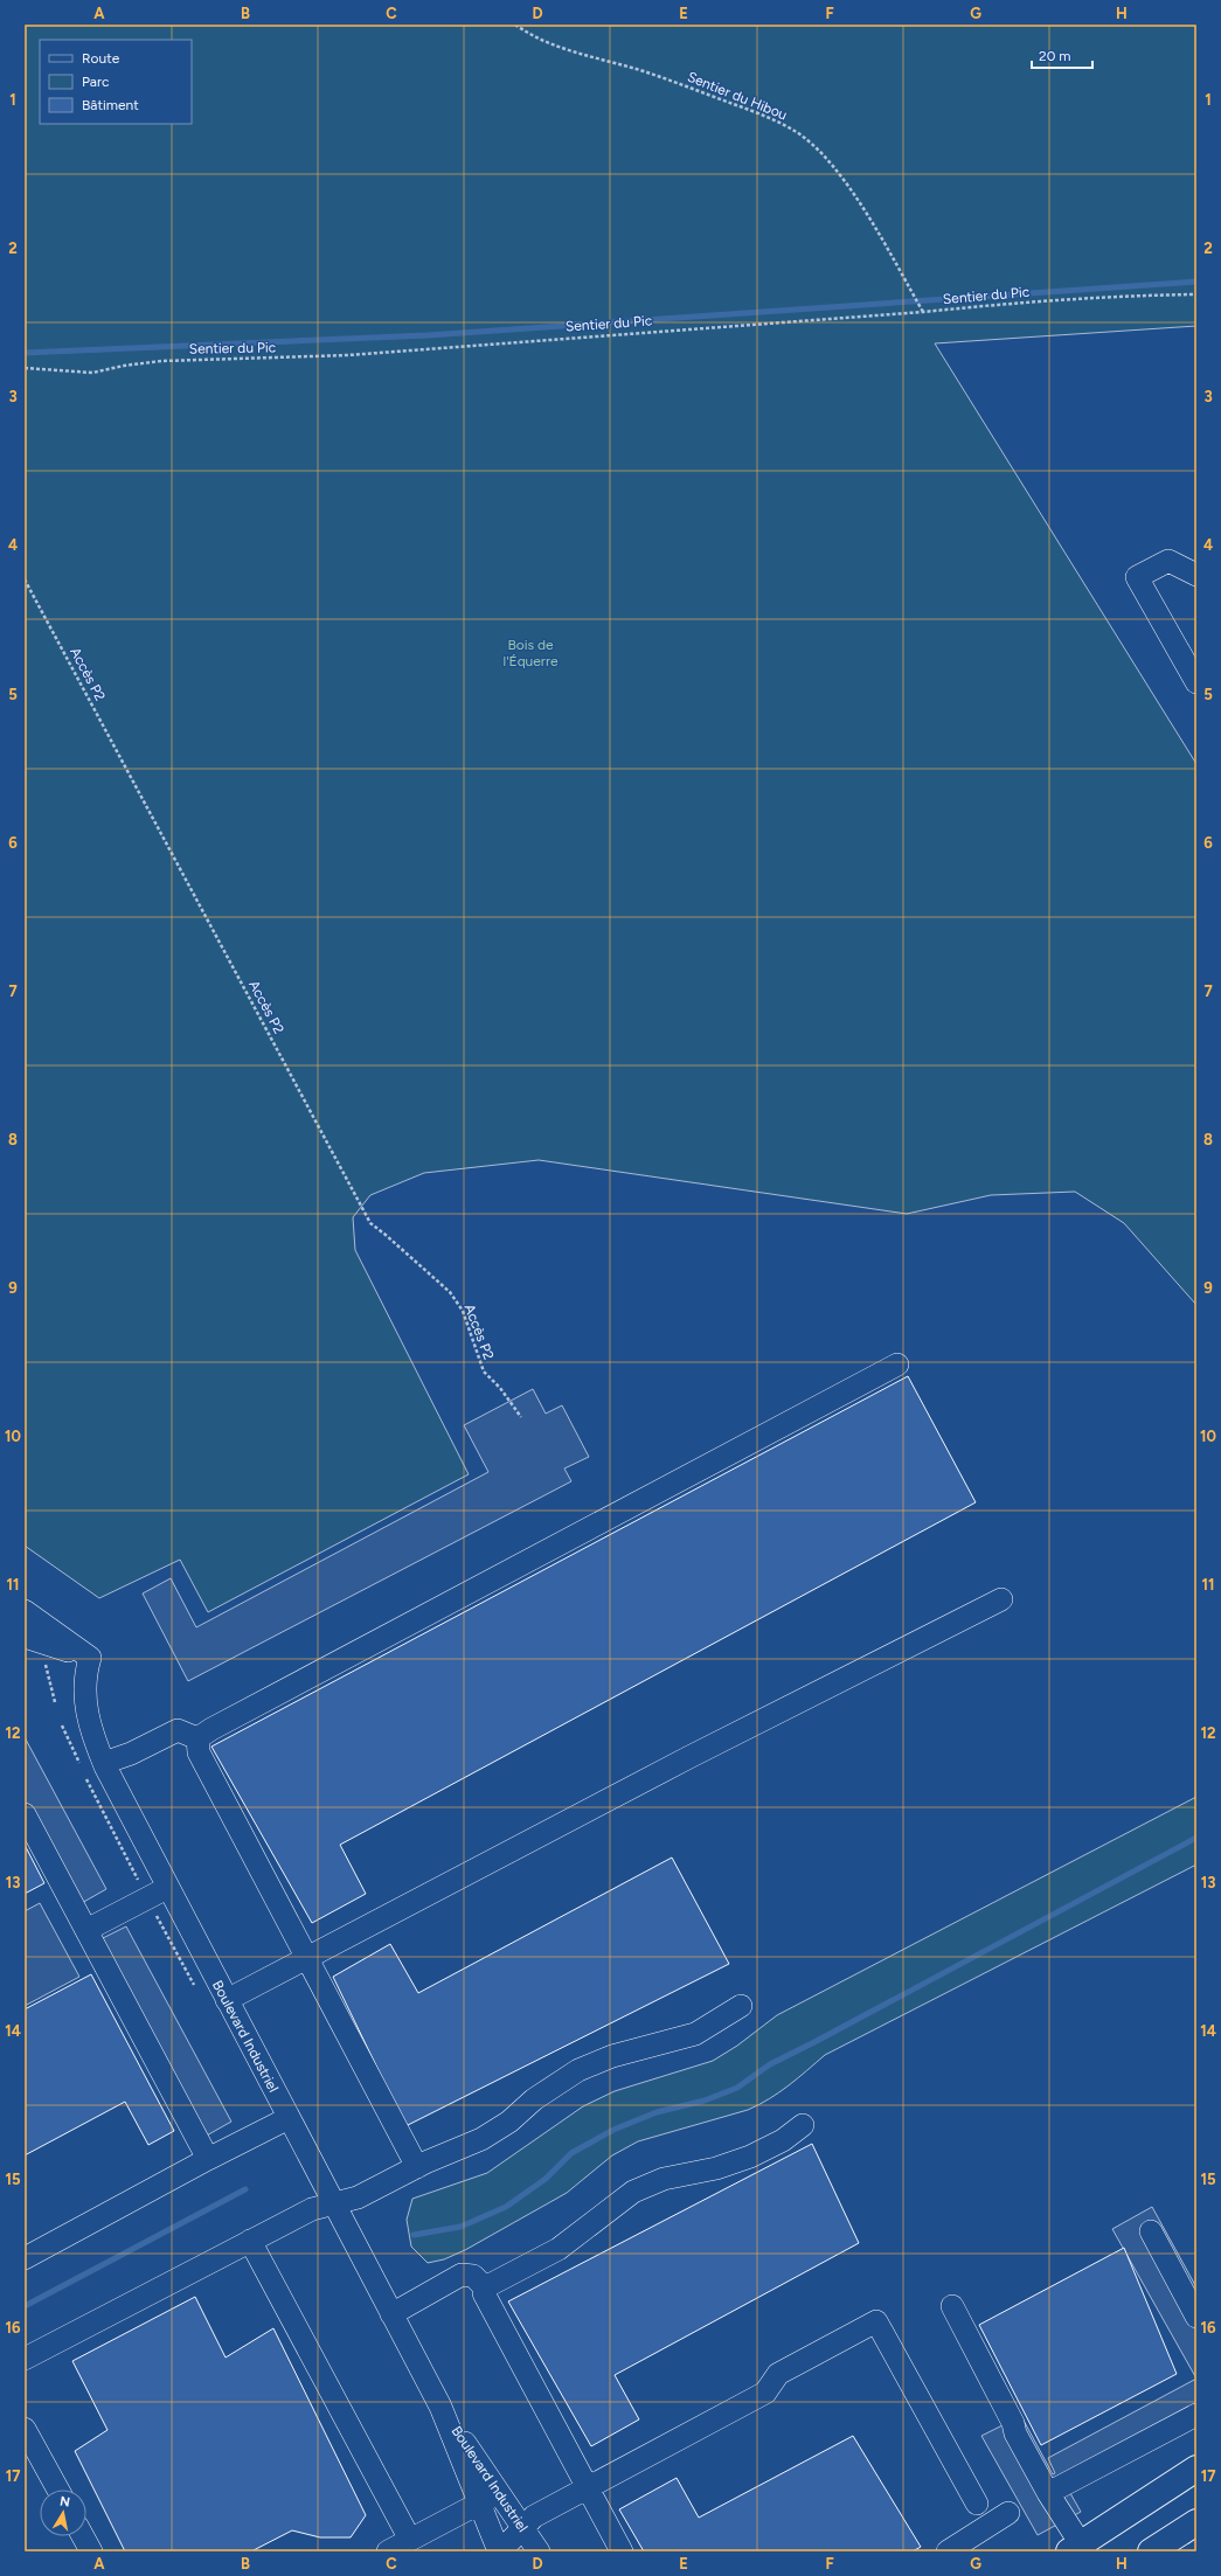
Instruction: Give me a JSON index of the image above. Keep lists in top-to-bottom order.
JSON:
{
  "streets": {
    "street": ["Boulevard Industriel"],
    "path": ["Sentier du Hibou", "Sentier du Pic", "Accès P2"]
  },
  "crossings": [
    ["Sentier du Hibou", "Sentier du Pic"]
  ],
  "parks": ["Bois de l'Équerre"],
  "legend": ["Route", "Parc", "Bâtiment"],
  "scale_bar": "20 m",
  "north": "top",
  "grid": {
    "columns": [
      "A",
      "B",
      "C",
      "D",
      "E",
      "F",
      "G",
      "H"
    ],
    "rows": [
      "1",
      "2",
      "3",
      "4",
      "5",
      "6",
      "7",
      "8",
      "9",
      "10",
      "11",
      "12",
      "13",
      "14",
      "15",
      "16",
      "17"
    ]
  }
}
